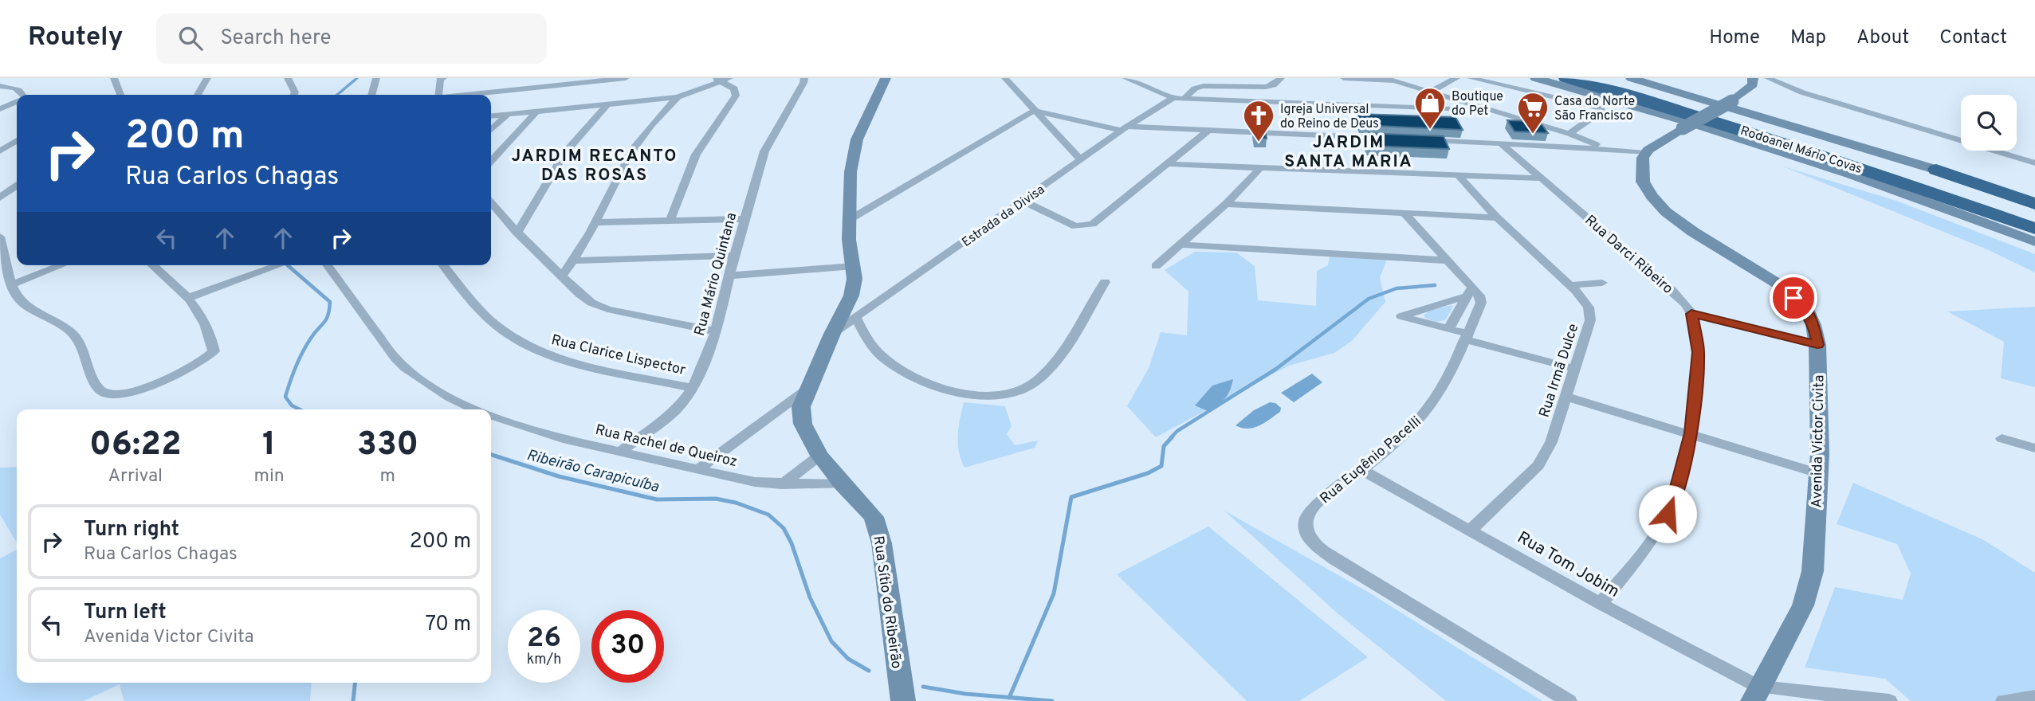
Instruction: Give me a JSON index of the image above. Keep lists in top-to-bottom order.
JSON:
{
  "streets": {
    "highway": ["Rodoanel Mário Covas"],
    "main road": ["Avenida Victor Civita", "Rua Sítio do Ribeirão"],
    "street": [
      "Estrada da Divisa",
      "Rua Darci Ribeiro",
      "Rua Mário Quintana",
      "Rua Clarice Lispector",
      "Rua Irmã Dulce",
      "Rua Rachel de Queiroz",
      "Rua Eugênio Pacelli",
      "Rua Tom Jobim"
    ]
  },
  "crossings": [
    ["Estrada da Divisa", "Rua Sítio do Ribeirão"],
    ["Rua Darci Ribeiro", "Rua Tom Jobim"],
    ["Rua Mário Quintana", "Rua Clarice Lispector"],
    ["Rua Mário Quintana", "Rua Rachel de Queiroz"],
    ["Rua Irmã Dulce", "Rua Tom Jobim"],
    ["Avenida Victor Civita", "Rua Tom Jobim"],
    ["Rua Rachel de Queiroz", "Rua Sítio do Ribeirão"],
    ["Rua Eugênio Pacelli", "Rua Tom Jobim"]
  ],
  "districts": ["JARDIM SANTA MARIA", "JARDIM RECANTO DAS ROSAS"],
  "water": ["Ribeirão Carapicuíba"],
  "places": {
    "shop": ["Boutique do Pet"],
    "supermarket": ["Casa do Norte São Francisco"],
    "church": ["Igreja Universal do Reino de Deus"]
  },
  "page": {
    "header": "Routely",
    "search": "Search here",
    "nav": [
      "Home",
      "Map",
      "About",
      "Contact"
    ],
    "turn": ["200 m", "Rua Carlos Chagas"],
    "eta": [
      "06:22",
      "Arrival",
      "1",
      "min",
      "330",
      "m"
    ],
    "list": [
      {
        "name": "Turn right",
        "note": "Rua Carlos Chagas",
        "value": "200 m"
      },
      {
        "name": "Turn left",
        "note": "Avenida Victor Civita",
        "value": "70 m"
      }
    ],
    "speed": "26 km/h",
    "limit": "30"
  }
}
